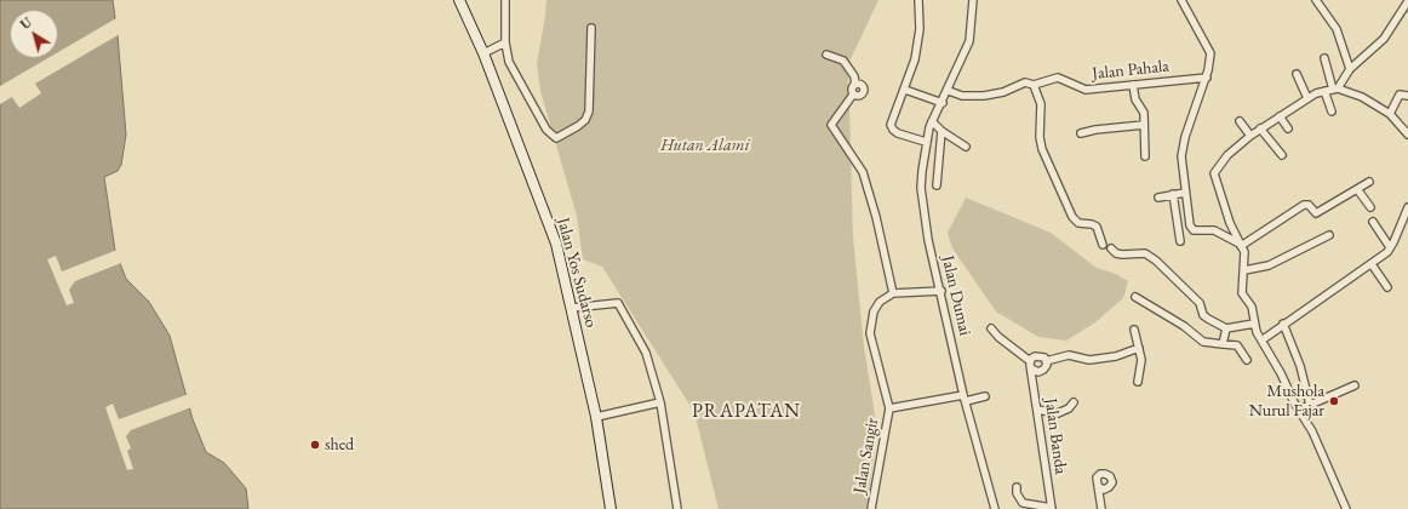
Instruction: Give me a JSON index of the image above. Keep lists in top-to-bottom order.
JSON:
{
  "streets": {
    "main road": ["Jalan Yos Sudarso"],
    "street": [
      "Jalan Pahala",
      "Jalan Dumai",
      "Jalan Banda",
      "Jalan Sangir"
    ]
  },
  "crossings": [
    ["Jalan Pahala", "Jalan Dumai"],
    ["Jalan Dumai", "Jalan Sangir"]
  ],
  "districts": ["PRAPATAN"],
  "parks": ["Hutan Alami"],
  "places": ["Mushola Nurul Fajar", "shed"],
  "north": "top left"
}
